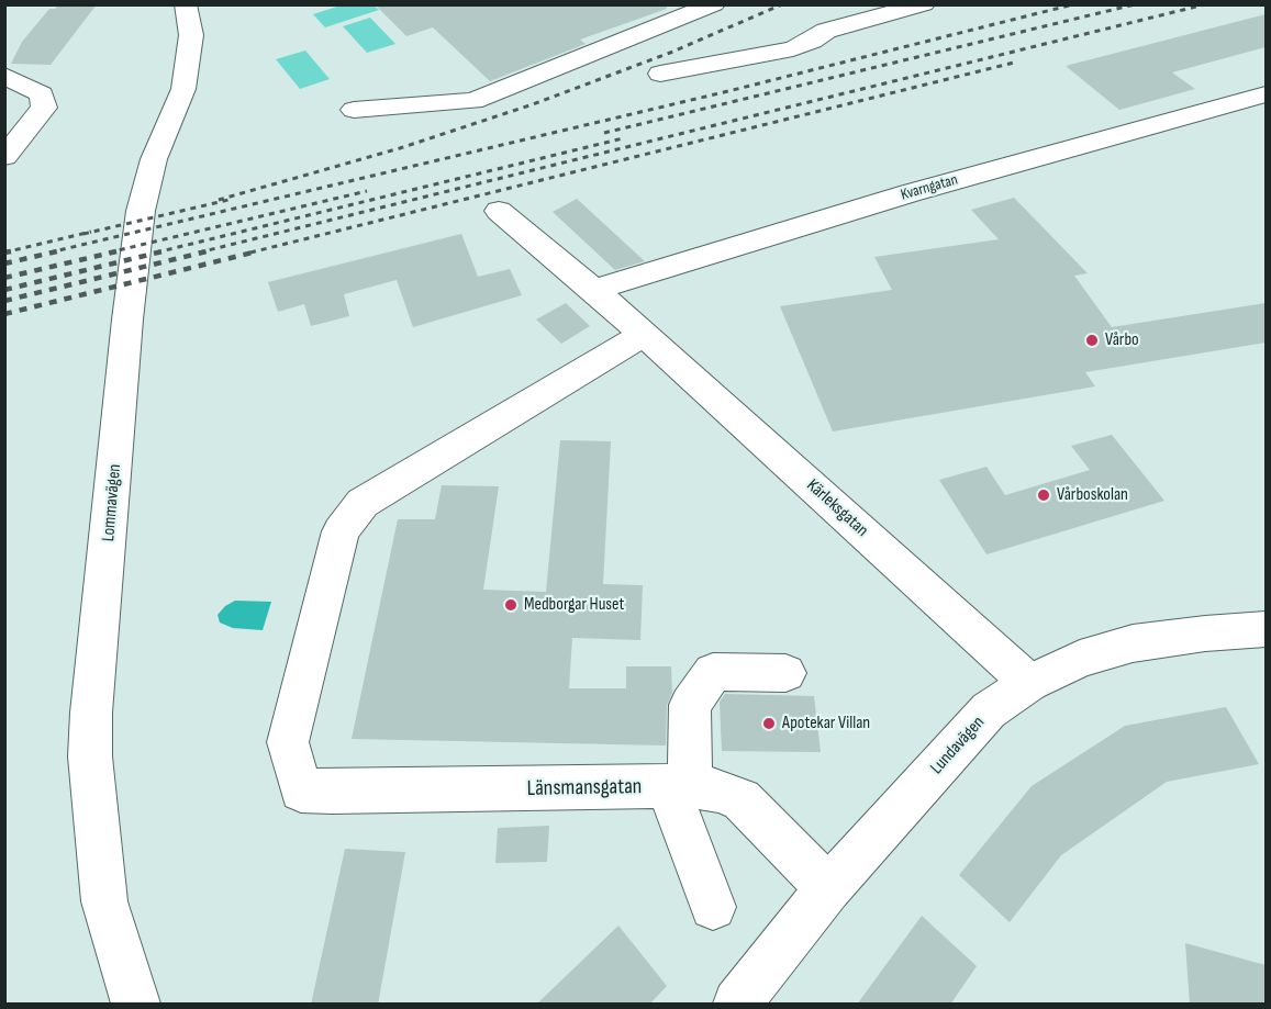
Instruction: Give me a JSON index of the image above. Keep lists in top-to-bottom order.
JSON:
{
  "streets": {
    "street": [
      "Kvarngatan",
      "Lommavägen",
      "Kärleksgatan",
      "Lundavägen",
      "Länsmansgatan"
    ]
  },
  "crossings": [
    ["Kvarngatan", "Kärleksgatan"],
    ["Kärleksgatan", "Lundavägen"],
    ["Kärleksgatan", "Länsmansgatan"],
    ["Lundavägen", "Länsmansgatan"]
  ],
  "places": [
    "Vårbo",
    "Vårboskolan",
    "Medborgar Huset",
    "Apotekar Villan"
  ]
}
